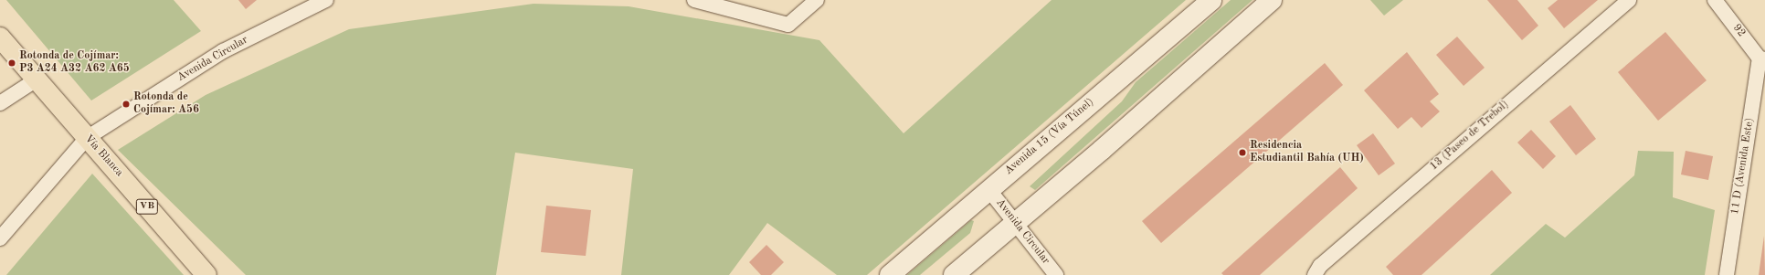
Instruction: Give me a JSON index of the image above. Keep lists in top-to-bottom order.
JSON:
{
  "streets": {
    "main road": ["Avenida 15 (Vía Túnel)", "Vía Blanca", "VB"],
    "street": [
      "92",
      "Avenida Circular",
      "13 (Paseo de Trebol)",
      "11 D (Avenida Este)"
    ]
  },
  "crossings": [
    ["92", "11 D (Avenida Este)"],
    ["Avenida Circular", "Avenida 15 (Vía Túnel)"],
    ["Avenida Circular", "Vía Blanca"]
  ],
  "places": ["Rotonda de Cojímar: P3 A24 A32 A62 A65", "Rotonda de Cojímar: A56", "Residencia Estudiantil Bahía (UH)"]
}
